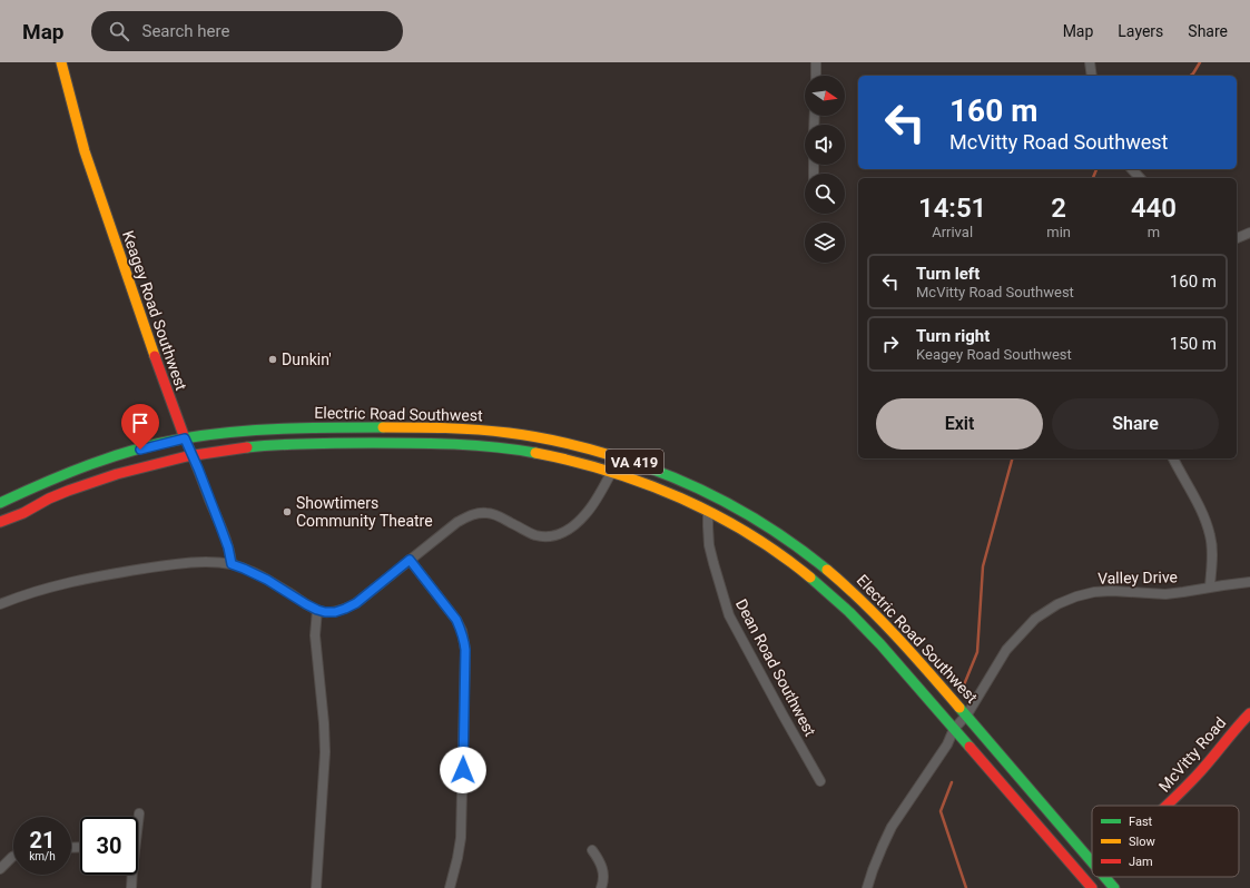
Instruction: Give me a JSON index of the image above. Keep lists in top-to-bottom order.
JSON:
{
  "streets": {
    "main road": [
      "Keagey Road Southwest",
      "Electric Road Southwest",
      "VA 419",
      "McVitty Road"
    ],
    "street": ["Valley Drive", "Dean Road Southwest"]
  },
  "crossings": [
    ["Keagey Road Southwest", "Electric Road Southwest"],
    ["Electric Road Southwest", "Valley Drive"],
    ["Electric Road Southwest", "Dean Road Southwest"]
  ],
  "places": ["Dunkin'", "Showtimers Community Theatre"],
  "legend": ["Fast", "Slow", "Jam"],
  "north": "right",
  "page": {
    "header": "Map",
    "search": "Search here",
    "nav": ["Map", "Layers", "Share"],
    "turn": ["160 m", "McVitty Road Southwest"],
    "eta": [
      "14:51",
      "Arrival",
      "2",
      "min",
      "440",
      "m"
    ],
    "list": [
      {
        "name": "Turn left",
        "note": "McVitty Road Southwest",
        "value": "160 m"
      },
      {
        "name": "Turn right",
        "note": "Keagey Road Southwest",
        "value": "150 m"
      }
    ],
    "buttons": ["Exit", "Share"],
    "speed": "21 km/h",
    "limit": "30"
  }
}
